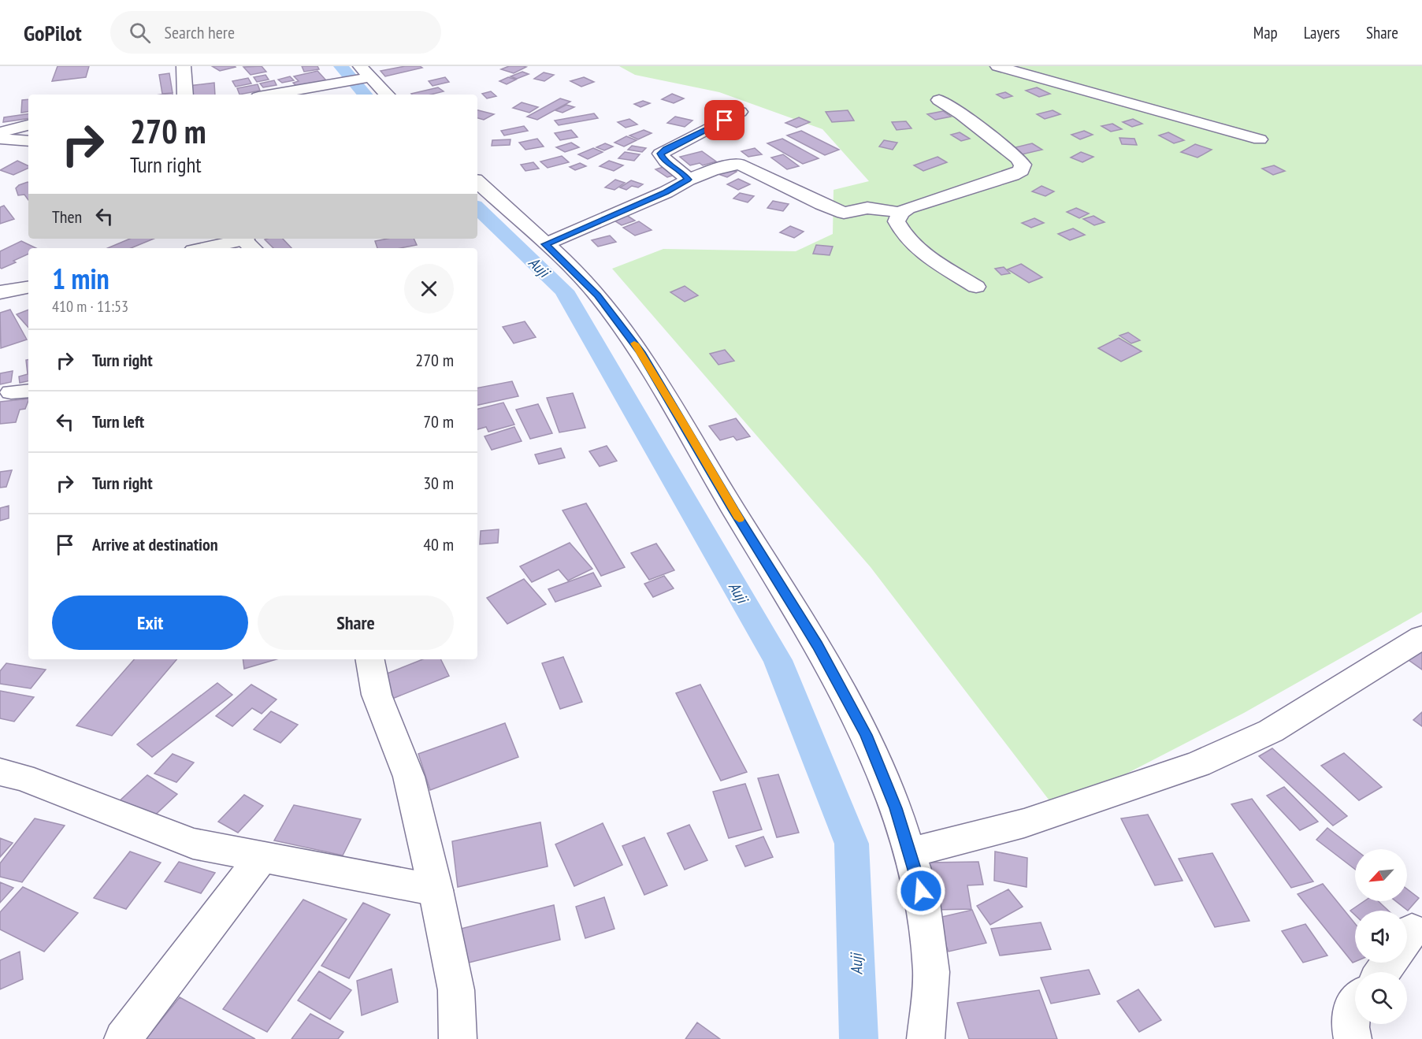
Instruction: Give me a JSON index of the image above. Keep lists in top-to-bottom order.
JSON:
{
  "water": ["Auji"],
  "north": "bottom left",
  "page": {
    "header": "GoPilot",
    "search": "Search here",
    "nav": ["Map", "Layers", "Share"],
    "turn": ["270 m", "Turn right"],
    "then": "Then",
    "heading": ["1 min", "410 m · 11:53"],
    "list": [
      {
        "name": "Turn right",
        "value": "270 m"
      },
      {
        "name": "Turn left",
        "value": "70 m"
      },
      {
        "name": "Turn right",
        "value": "30 m"
      },
      {
        "name": "Arrive at destination",
        "value": "40 m"
      }
    ],
    "buttons": ["Exit", "Share"]
  }
}
